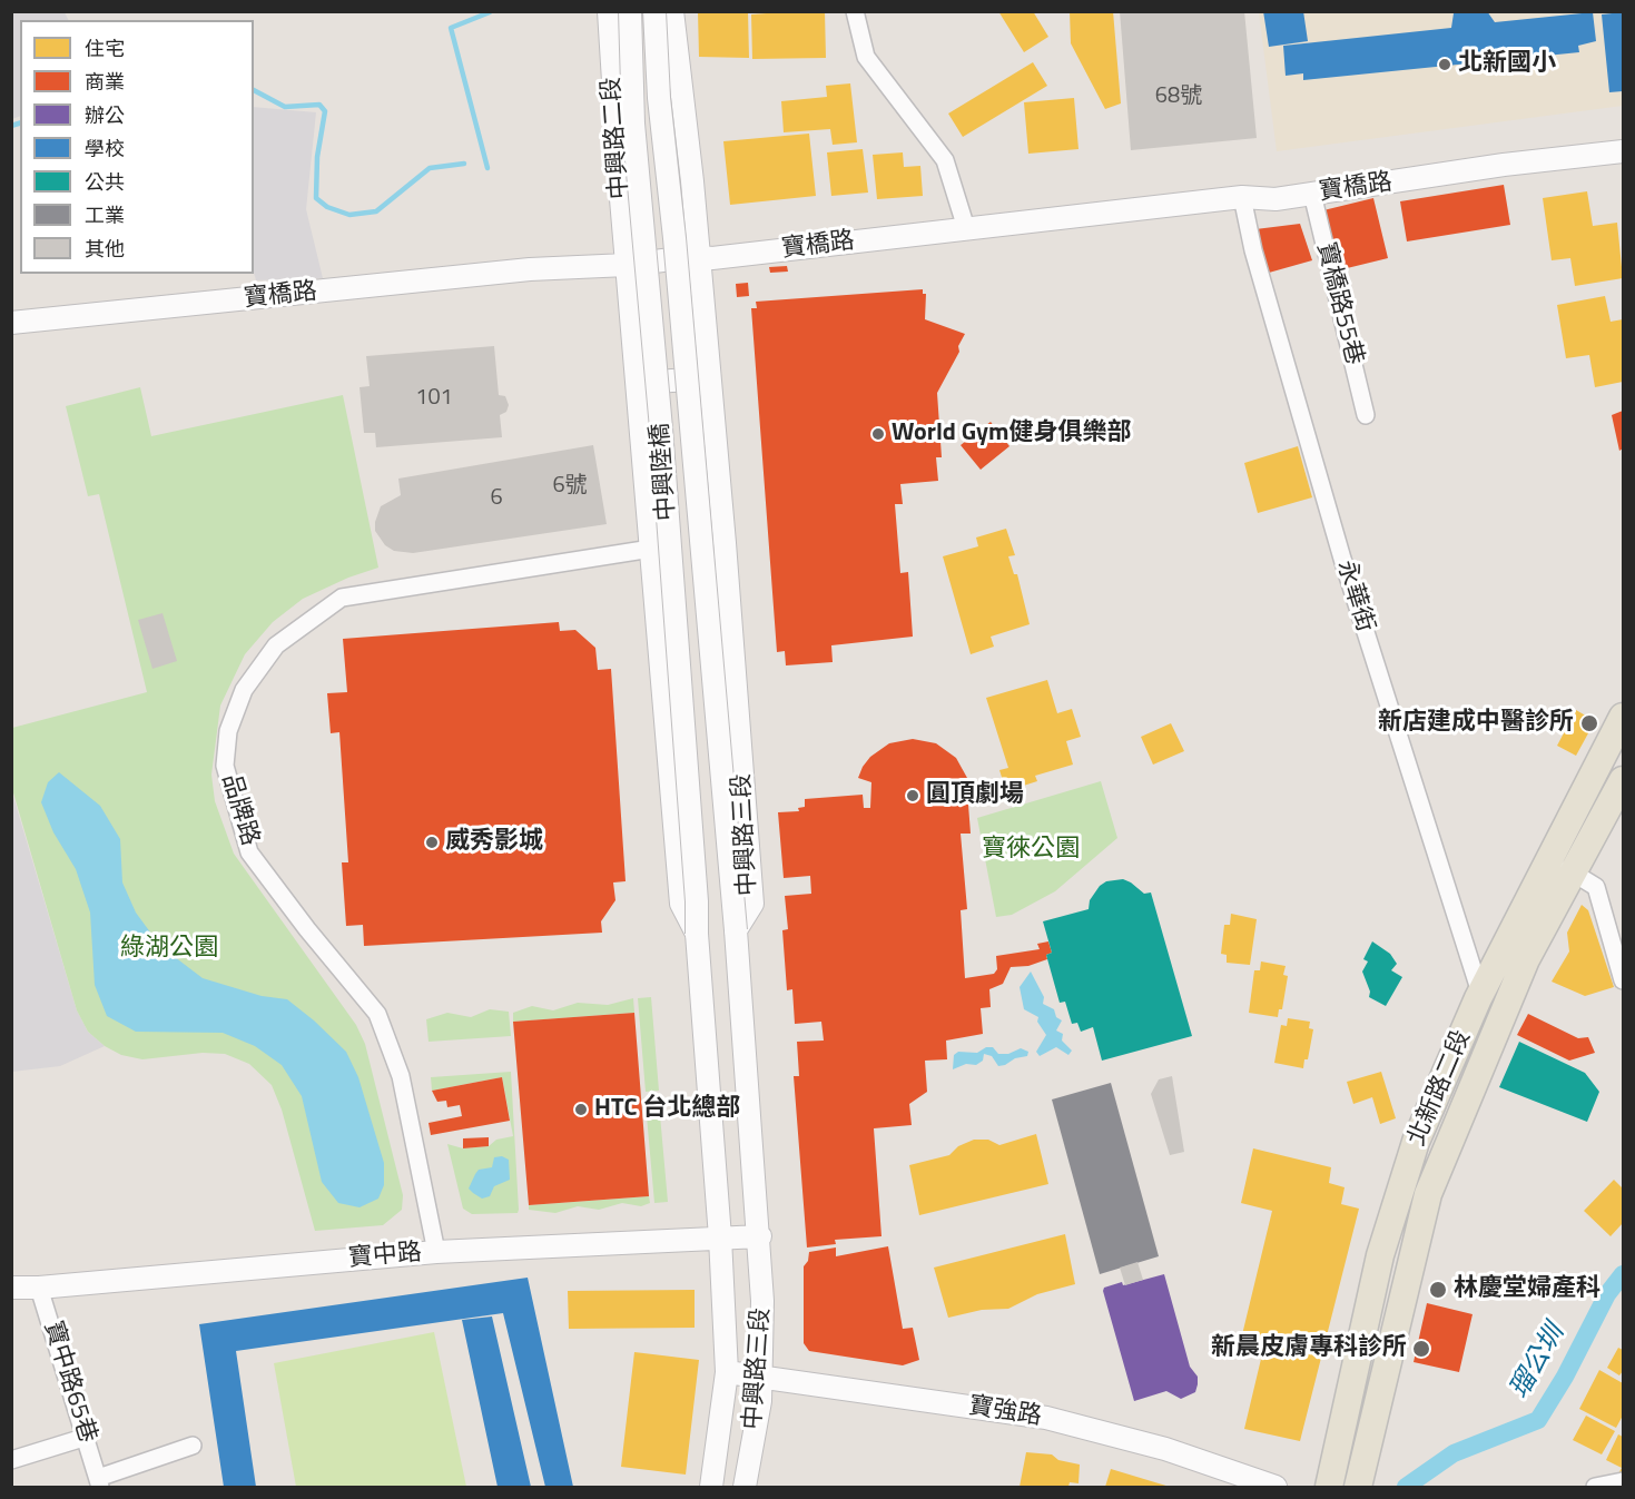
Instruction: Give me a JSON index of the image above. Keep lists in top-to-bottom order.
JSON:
{
  "streets": {
    "main road": ["北新路二段"],
    "street": [
      "中興路二段",
      "寶橋路",
      "寶橋路55巷",
      "中興陸橋",
      "永華街",
      "品牌路",
      "中興路三段",
      "寶中路",
      "寶中路65巷",
      "寶強路"
    ]
  },
  "crossings": [
    ["中興路二段", "寶橋路"],
    ["中興路二段", "中興路三段"],
    ["寶橋路", "寶橋路55巷"],
    ["寶橋路", "永華街"],
    ["寶橋路", "中興路三段"],
    ["中興陸橋", "中興路三段"],
    ["永華街", "北新路二段"],
    ["品牌路", "中興路三段"],
    ["品牌路", "寶中路"],
    ["中興路三段", "寶中路"],
    ["中興路三段", "寶強路"],
    ["寶中路", "寶中路65巷"]
  ],
  "water": ["瑠公圳"],
  "parks": ["寶徠公園", "綠湖公園"],
  "places": [
    "北新國小",
    "World Gym健身俱樂部",
    "新店建成中醫診所",
    "圓頂劇場",
    "威秀影城",
    "HTC 台北總部",
    "林慶堂婦產科",
    "新晨皮膚專科診所"
  ],
  "house_numbers": [
    "68號",
    "101",
    "6號",
    "6"
  ],
  "legend": [
    "住宅",
    "商業",
    "辦公",
    "學校",
    "公共",
    "工業",
    "其他"
  ]
}
